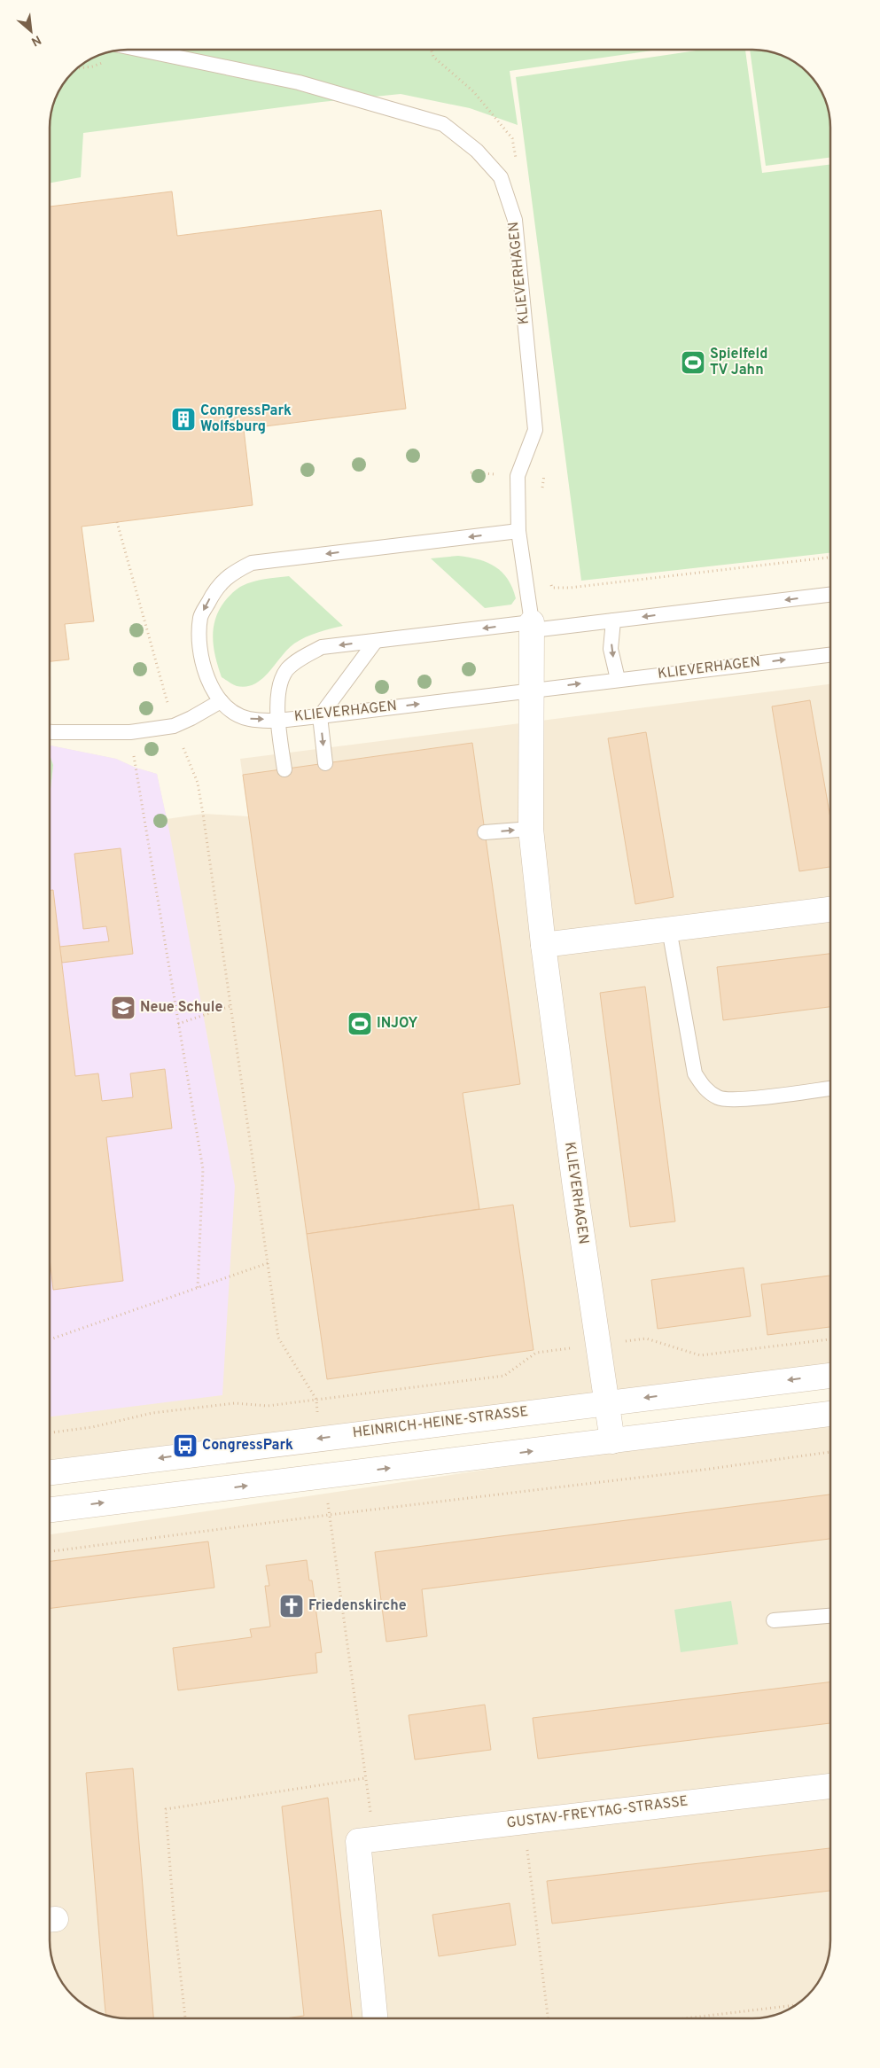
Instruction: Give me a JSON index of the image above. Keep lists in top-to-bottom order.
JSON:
{
  "streets": {
    "street": ["KLIEVERHAGEN", "HEINRICH-HEINE-STRASSE", "GUSTAV-FREYTAG-STRASSE"]
  },
  "crossings": [
    ["KLIEVERHAGEN", "HEINRICH-HEINE-STRASSE"]
  ],
  "places": {
    "sports": ["Spielfeld TV Jahn", "INJOY"],
    "building": ["CongressPark Wolfsburg"],
    "school or university": ["Neue Schule"],
    "bus stop": ["CongressPark"],
    "church": ["Friedenskirche"]
  },
  "north": "bottom right"
}
